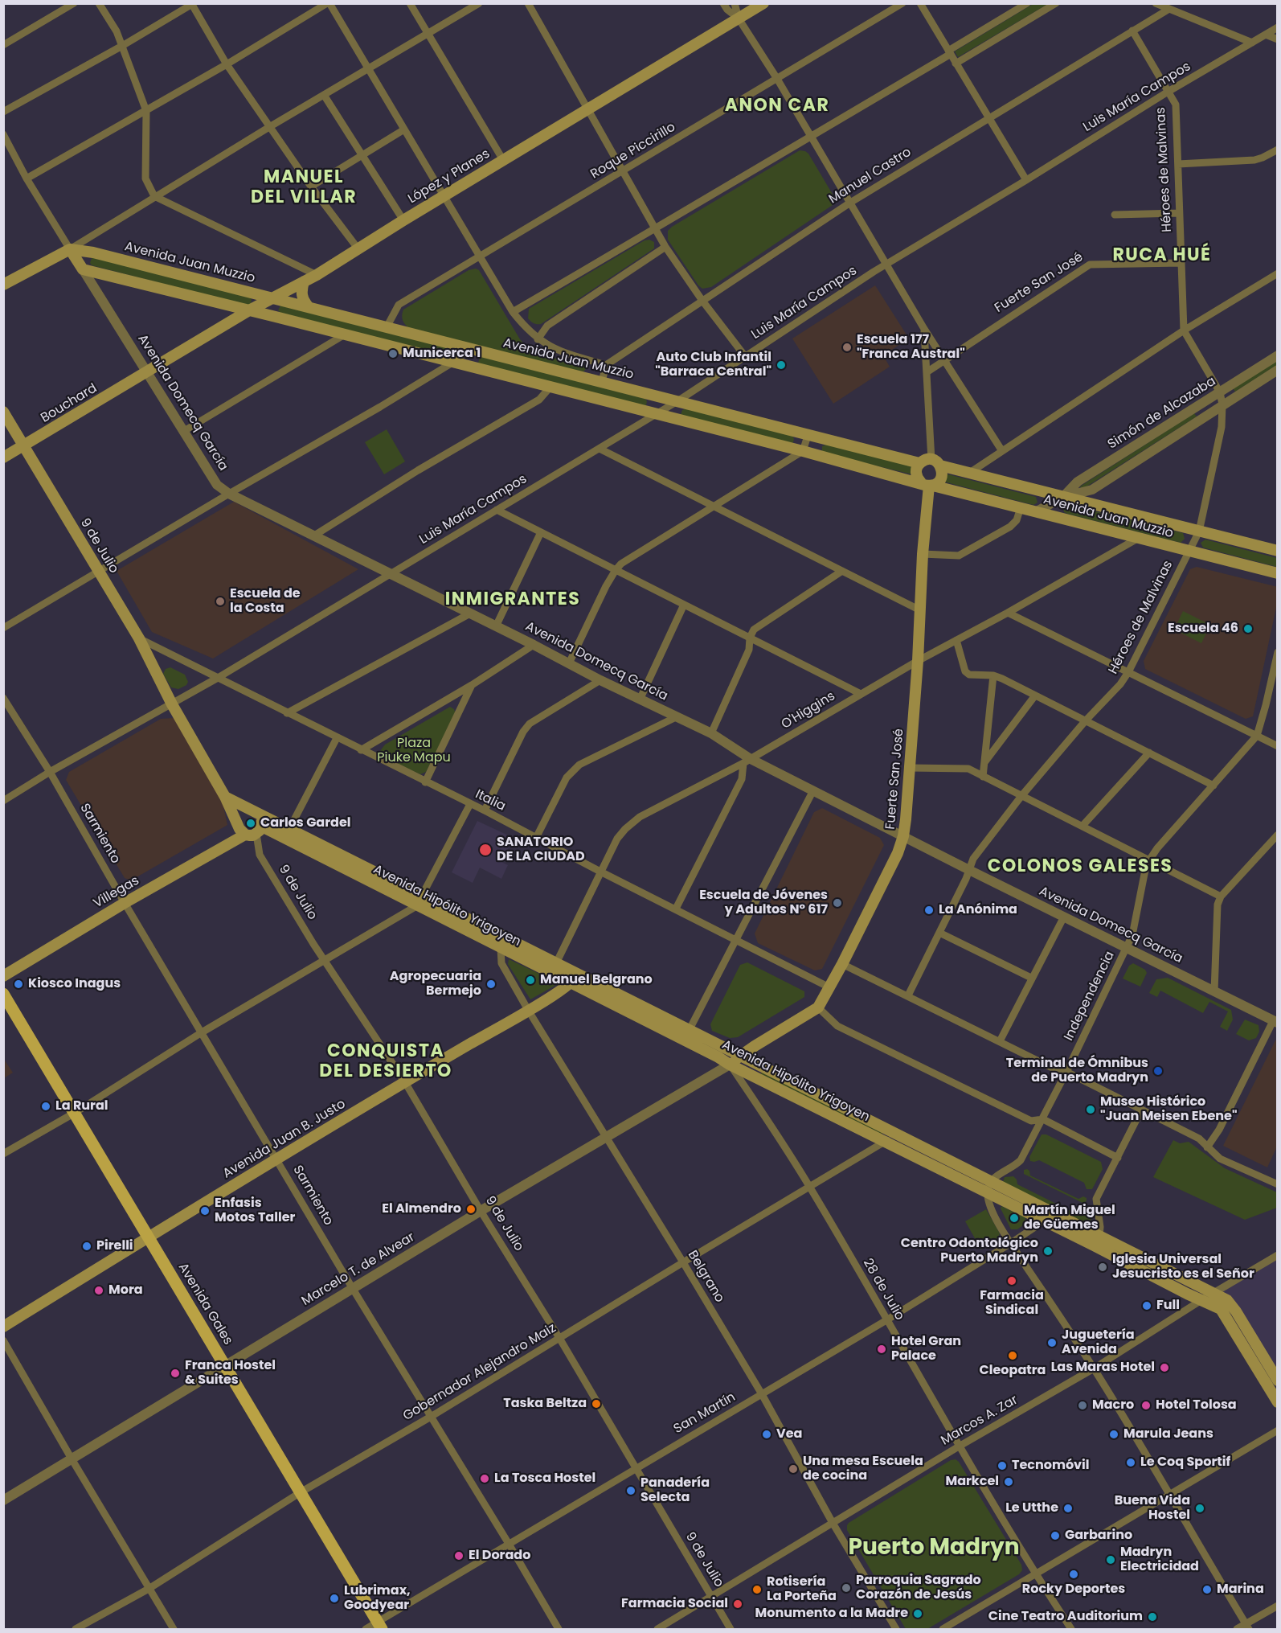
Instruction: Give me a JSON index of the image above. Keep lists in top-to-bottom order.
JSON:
{
  "streets": {
    "main road": [
      "López y Planes",
      "Avenida Juan Muzzio",
      "Fuerte San José",
      "Avenida Domecq García",
      "Bouchard",
      "9 de Julio",
      "Villegas",
      "Avenida Hipólito Yrigoyen",
      "Avenida Juan B. Justo",
      "Avenida Gales"
    ],
    "street": [
      "Luis María Campos",
      "Roque Piccirillo",
      "Héroes de Malvinas",
      "Manuel Castro",
      "Simón de Alcazaba",
      "O'Higgins",
      "Italia",
      "Sarmiento",
      "Independencia",
      "Marcelo T. de Alvear",
      "Belgrano",
      "28 de Julio",
      "Gobernador Alejandro Maiz",
      "San Martín",
      "Marcos A. Zar"
    ]
  },
  "crossings": [
    ["Luis María Campos", "Héroes de Malvinas"],
    ["Luis María Campos", "Avenida Juan Muzzio"],
    ["Luis María Campos", "Avenida Domecq García"],
    ["Luis María Campos", "9 de Julio"],
    ["Luis María Campos", "Italia"],
    ["Luis María Campos", "Sarmiento"],
    ["Roque Piccirillo", "Avenida Juan Muzzio"],
    ["Héroes de Malvinas", "Manuel Castro"],
    ["Héroes de Malvinas", "Avenida Juan Muzzio"],
    ["Héroes de Malvinas", "Fuerte San José"],
    ["Héroes de Malvinas", "Avenida Domecq García"],
    ["Héroes de Malvinas", "Simón de Alcazaba"],
    ["López y Planes", "Avenida Juan Muzzio"],
    ["López y Planes", "Avenida Domecq García"],
    ["López y Planes", "Bouchard"],
    ["Avenida Juan Muzzio", "Fuerte San José"],
    ["Avenida Juan Muzzio", "Avenida Domecq García"],
    ["Avenida Juan Muzzio", "Simón de Alcazaba"],
    ["Avenida Juan Muzzio", "O'Higgins"],
    ["Fuerte San José", "Avenida Domecq García"],
    ["Fuerte San José", "O'Higgins"],
    ["Fuerte San José", "Italia"],
    ["Fuerte San José", "Avenida Hipólito Yrigoyen"],
    ["Fuerte San José", "Marcelo T. de Alvear"],
    ["Fuerte San José", "28 de Julio"],
    ["Avenida Domecq García", "Bouchard"],
    ["Avenida Domecq García", "O'Higgins"],
    ["Avenida Domecq García", "Independencia"],
    ["Bouchard", "9 de Julio"],
    ["9 de Julio", "Italia"],
    ["9 de Julio", "Villegas"],
    ["9 de Julio", "Avenida Hipólito Yrigoyen"],
    ["9 de Julio", "Avenida Juan B. Justo"],
    ["9 de Julio", "Marcelo T. de Alvear"],
    ["9 de Julio", "Gobernador Alejandro Maiz"],
    ["9 de Julio", "San Martín"],
    ["9 de Julio", "Marcos A. Zar"],
    ["O'Higgins", "Italia"],
    ["O'Higgins", "Avenida Hipólito Yrigoyen"],
    ["Sarmiento", "Villegas"],
    ["Sarmiento", "Avenida Juan B. Justo"],
    ["Sarmiento", "Marcelo T. de Alvear"],
    ["Sarmiento", "Gobernador Alejandro Maiz"],
    ["Sarmiento", "San Martín"],
    ["Villegas", "Avenida Hipólito Yrigoyen"],
    ["Avenida Hipólito Yrigoyen", "Independencia"],
    ["Avenida Hipólito Yrigoyen", "Avenida Juan B. Justo"],
    ["Avenida Hipólito Yrigoyen", "Marcelo T. de Alvear"],
    ["Avenida Hipólito Yrigoyen", "Belgrano"],
    ["Avenida Hipólito Yrigoyen", "28 de Julio"],
    ["Avenida Hipólito Yrigoyen", "Gobernador Alejandro Maiz"],
    ["Avenida Hipólito Yrigoyen", "San Martín"],
    ["Avenida Hipólito Yrigoyen", "Marcos A. Zar"],
    ["Avenida Juan B. Justo", "Belgrano"],
    ["Avenida Juan B. Justo", "Avenida Gales"],
    ["Marcelo T. de Alvear", "Belgrano"],
    ["Marcelo T. de Alvear", "28 de Julio"],
    ["Marcelo T. de Alvear", "Avenida Gales"],
    ["Belgrano", "Gobernador Alejandro Maiz"],
    ["Belgrano", "San Martín"],
    ["Belgrano", "Marcos A. Zar"],
    ["28 de Julio", "Gobernador Alejandro Maiz"],
    ["28 de Julio", "San Martín"],
    ["28 de Julio", "Marcos A. Zar"],
    ["Avenida Gales", "Gobernador Alejandro Maiz"],
    ["Avenida Gales", "San Martín"]
  ],
  "districts": [
    "ANON CAR",
    "MANUEL DEL VILLAR",
    "RUCA HUÉ",
    "INMIGRANTES",
    "COLONOS GALESES",
    "CONQUISTA DEL DESIERTO",
    "Puerto Madryn"
  ],
  "parks": ["Plaza Piuke Mapu"],
  "places": [
    "Escuela 177 \"Franca Austral\"",
    "Municerca 1",
    "Auto Club Infantil \"Barraca Central\"",
    "Escuela de la Costa",
    "Escuela 46",
    "Carlos Gardel",
    "SANATORIO DE LA CIUDAD",
    "Escuela de Jóvenes y Adultos N° 617",
    "La Anónima",
    "Manuel Belgrano",
    "Kiosco Inagus",
    "Agropecuaria Bermejo",
    "Terminal de Ómnibus de Puerto Madryn",
    "La Rural",
    "Museo Histórico \"Juan Meisen Ebene\"",
    "El Almendro",
    "Enfasis Motos Taller",
    "Martín Miguel de Güemes",
    "Pirelli",
    "Centro Odontológico Puerto Madryn",
    "Iglesia Universal Jesucristo es el Señor",
    "Farmacia Sindical",
    "Mora",
    "Full",
    "Juguetería Avenida",
    "Hotel Gran Palace",
    "Cleopatra",
    "Las Maras Hotel",
    "Franca Hostel & Suites",
    "Taska Beltza",
    "Macro",
    "Hotel Tolosa",
    "Vea",
    "Marula Jeans",
    "Le Coq Sportif",
    "Tecnomóvil",
    "Una mesa Escuela de cocina",
    "La Tosca Hostel",
    "Markcel",
    "Panadería Selecta",
    "Le Utthe",
    "Buena Vida Hostel",
    "Garbarino",
    "El Dorado",
    "Madryn Electricidad",
    "Rocky Deportes",
    "Parroquia Sagrado Corazón de Jesús",
    "Rotisería La Porteña",
    "Marina",
    "Lubrimax, Goodyear",
    "Farmacia Social",
    "Monumento a la Madre",
    "Cine Teatro Auditorium"
  ]
}
